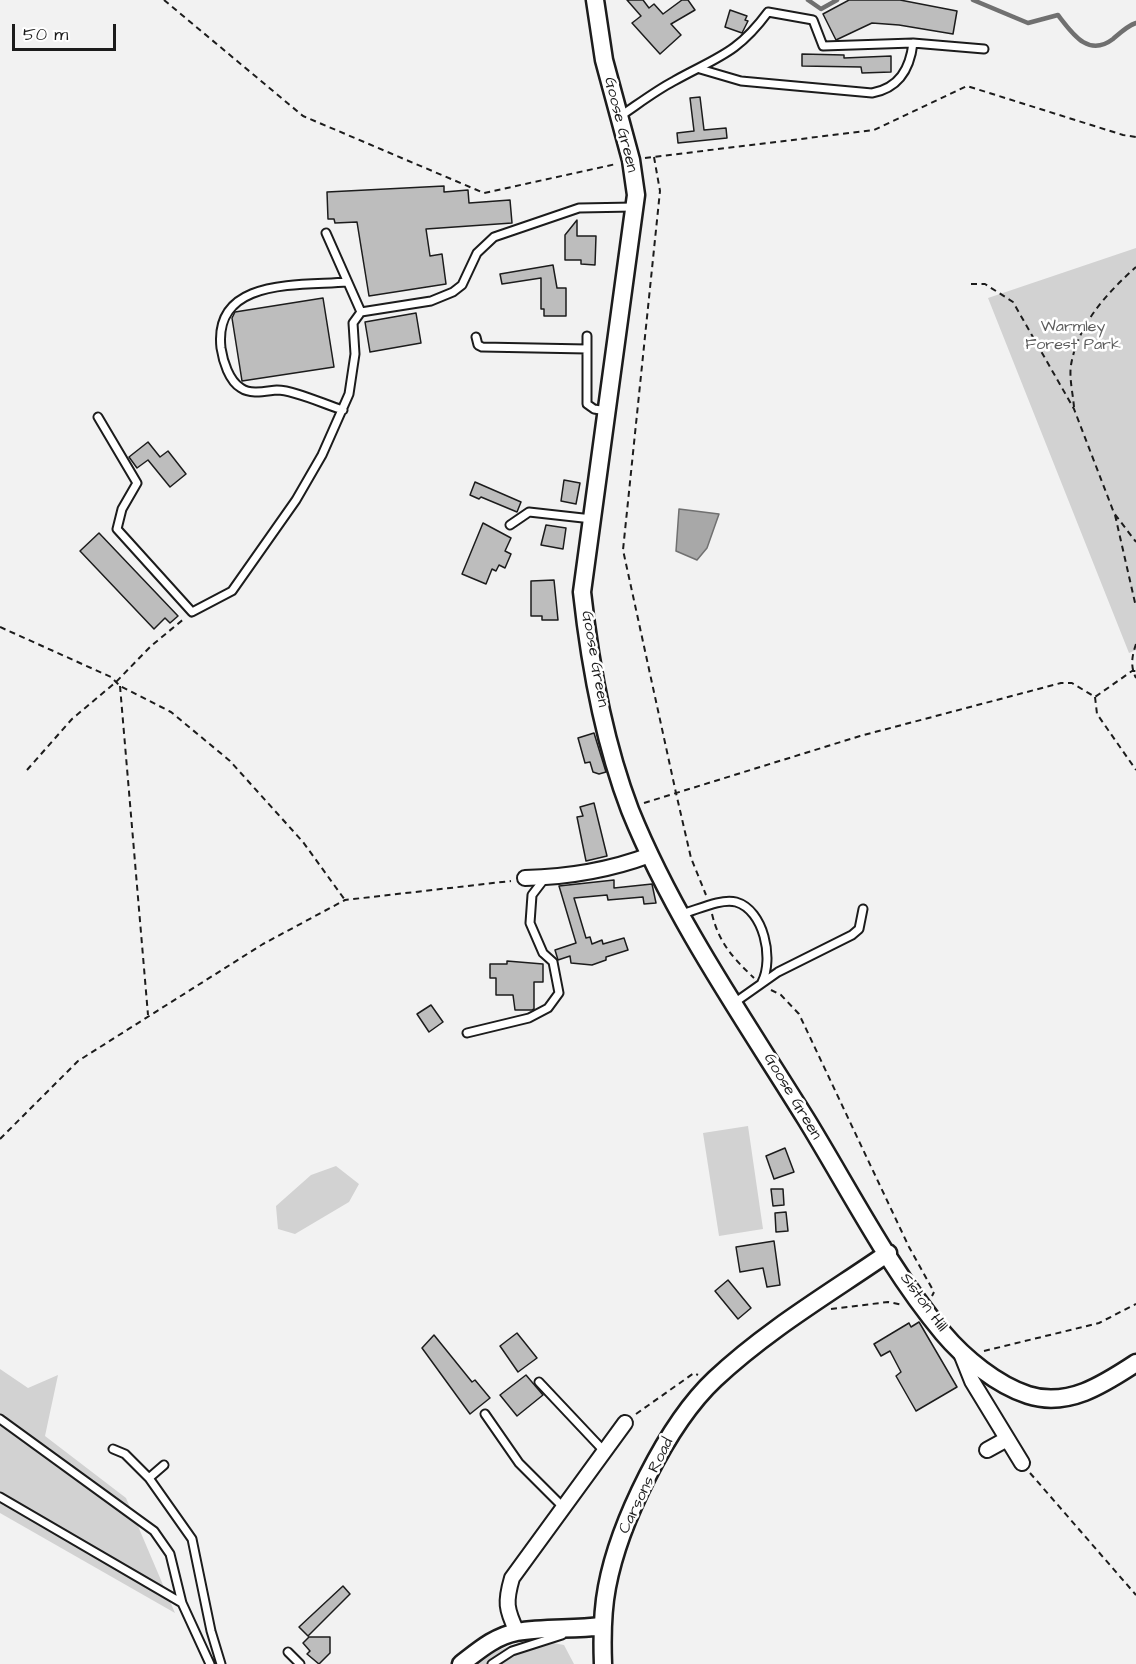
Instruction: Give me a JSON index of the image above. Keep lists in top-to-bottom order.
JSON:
{
  "streets": {
    "street": ["Goose Green", "Siston Hill", "Carsons Road"]
  },
  "crossings": [
    ["Goose Green", "Siston Hill"],
    ["Goose Green", "Carsons Road"],
    ["Siston Hill", "Carsons Road"]
  ],
  "parks": ["Warmley Forest Park"],
  "scale_bar": "50 m"
}
